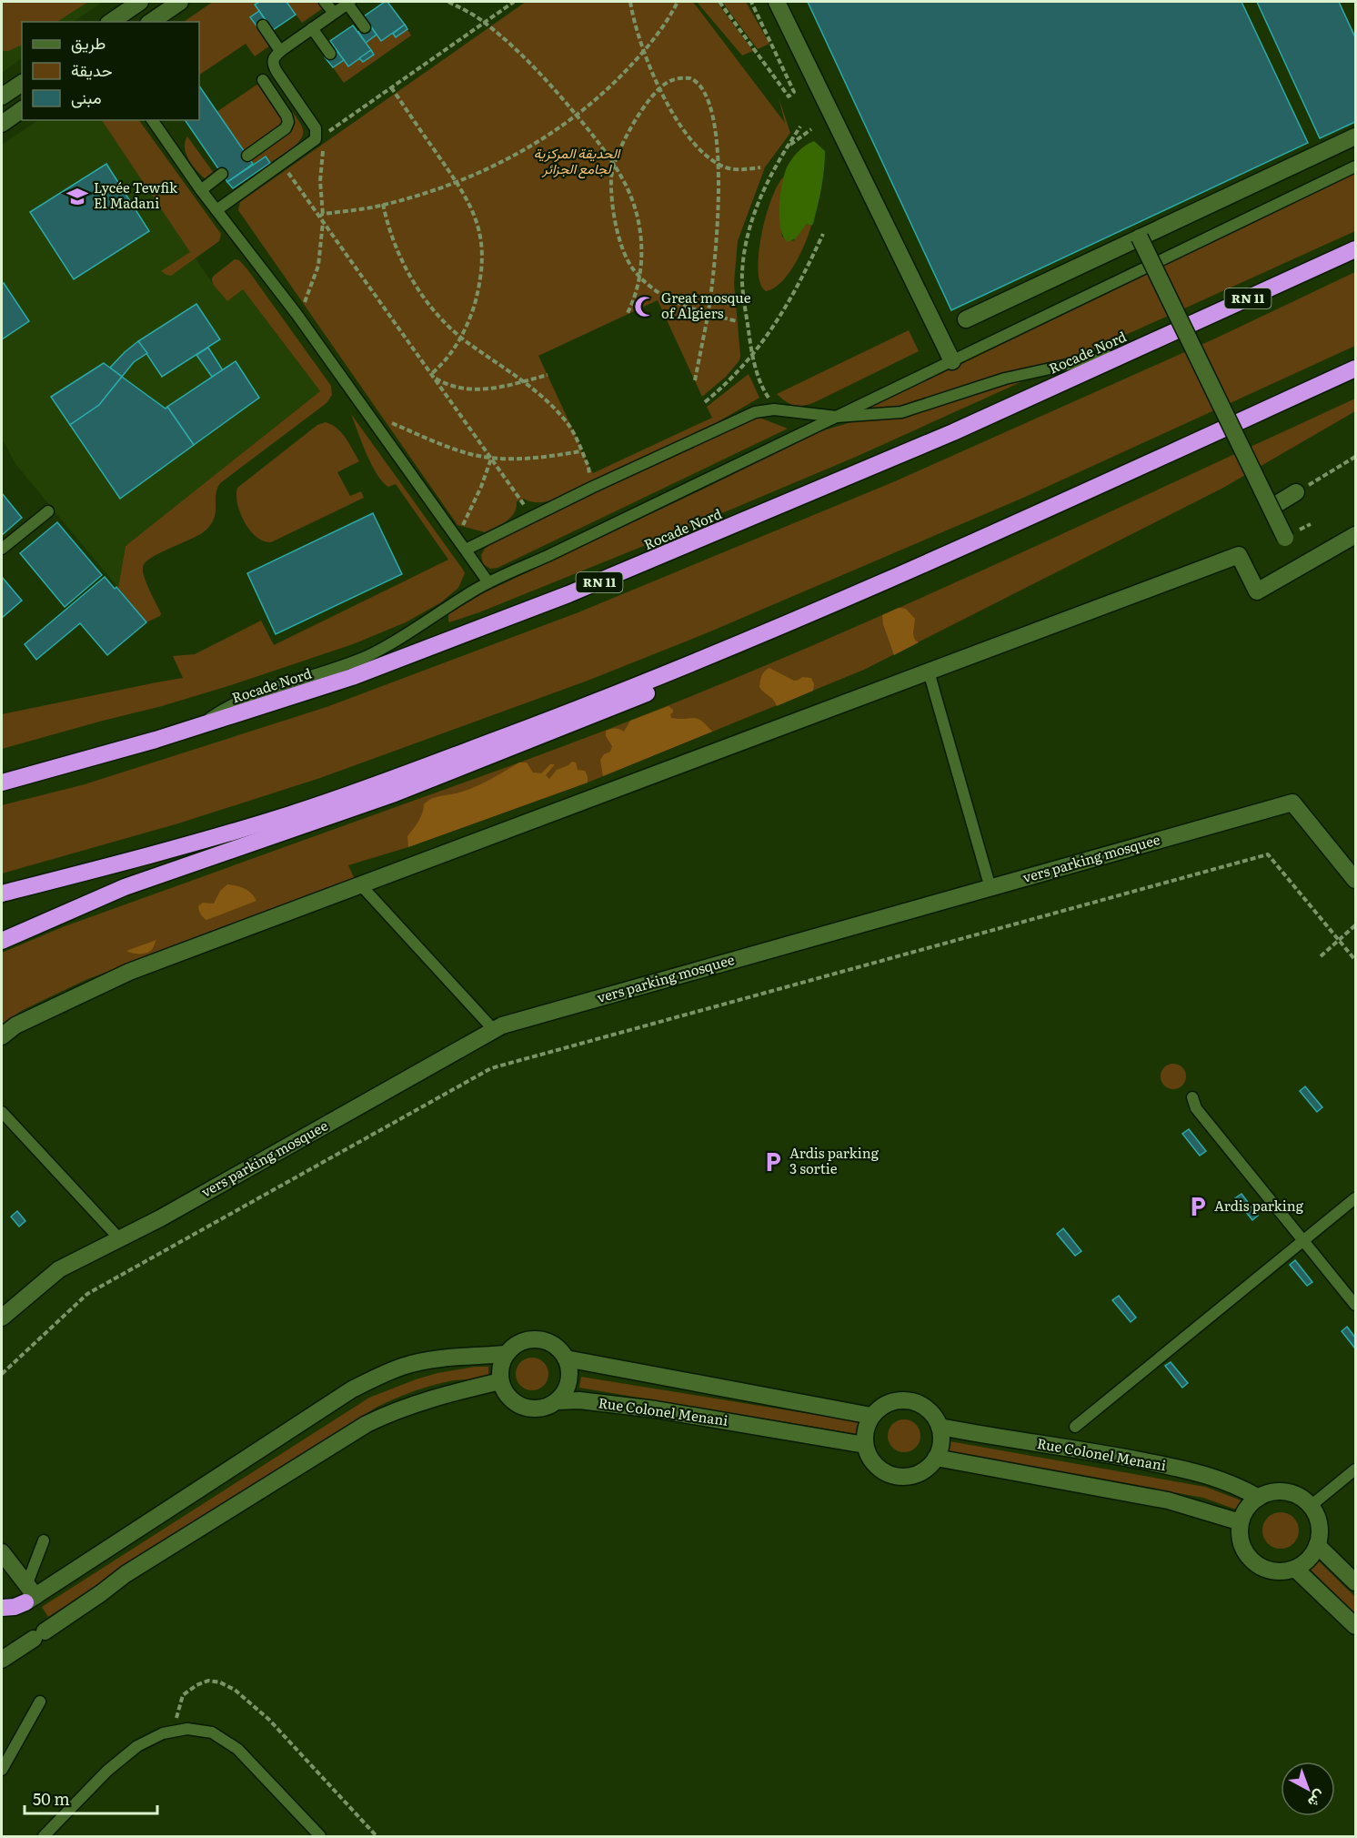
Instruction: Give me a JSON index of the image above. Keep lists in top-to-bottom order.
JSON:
{
  "streets": {
    "highway": ["RN 11", "Rocade Nord"],
    "street": ["vers parking mosquee", "Rue Colonel Menani"]
  },
  "parks": ["الحديقة المركزية لجامع الجزائر"],
  "places": {
    "school or university": ["Lycée Tewfik El Madani"],
    "mosque": ["Great mosque of Algiers"],
    "parking": ["Ardis parking 3 sortie", "Ardis parking"]
  },
  "legend": ["طريق", "حديقة", "مبنى"],
  "scale_bar": "50 m",
  "north": "bottom right"
}
